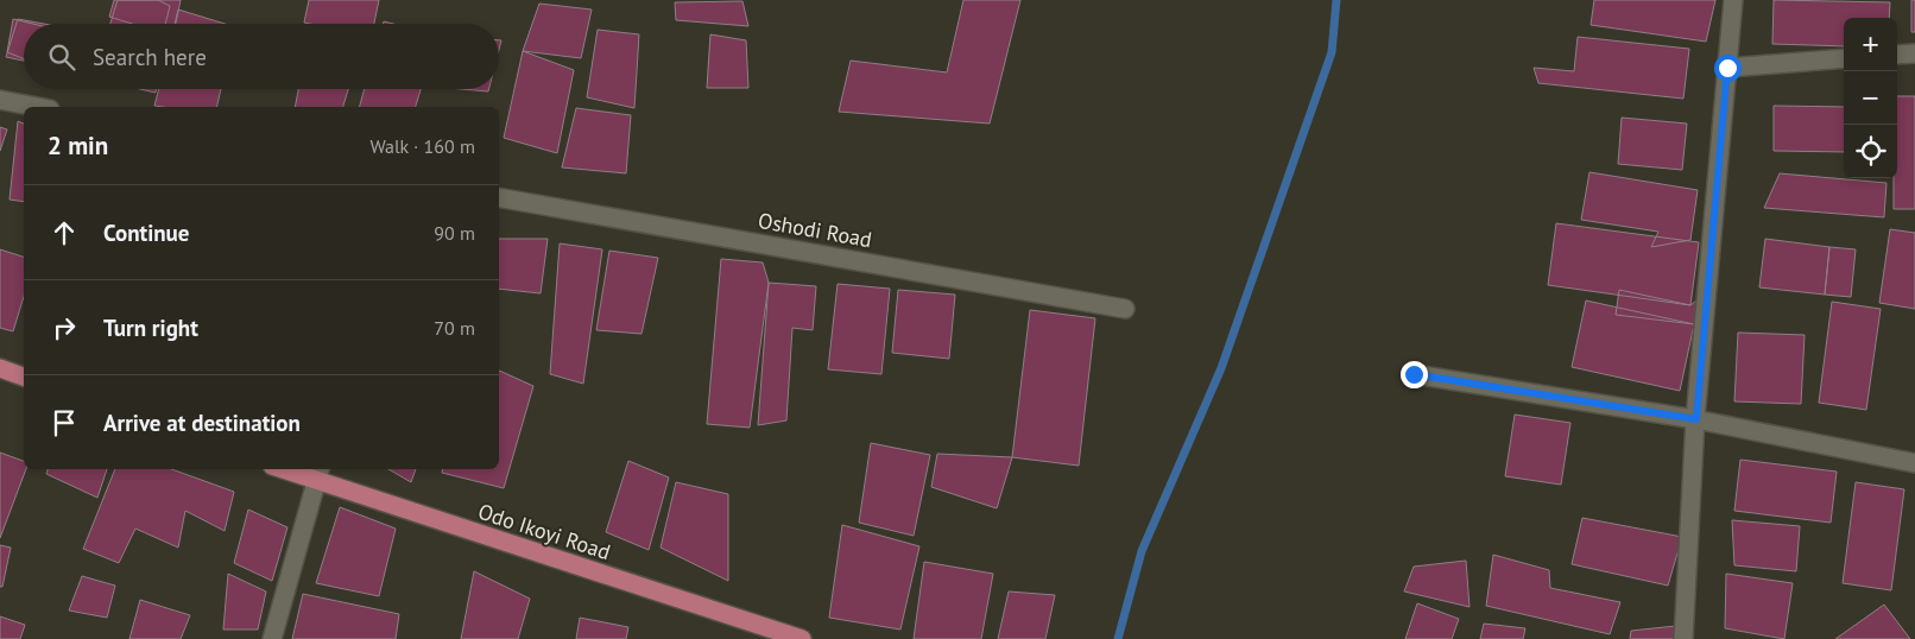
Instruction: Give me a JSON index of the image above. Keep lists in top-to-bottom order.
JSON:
{
  "streets": {
    "main road": ["Odo Ikoyi Road"],
    "street": ["Oshodi Road"]
  },
  "page": {
    "map_buttons": ["+", "−"],
    "search": "Search here",
    "heading": ["2 min", "Walk · 160 m"],
    "list": [
      ["Continue", "90 m"],
      ["Turn right", "70 m"],
      "Arrive at destination"
    ]
  }
}
